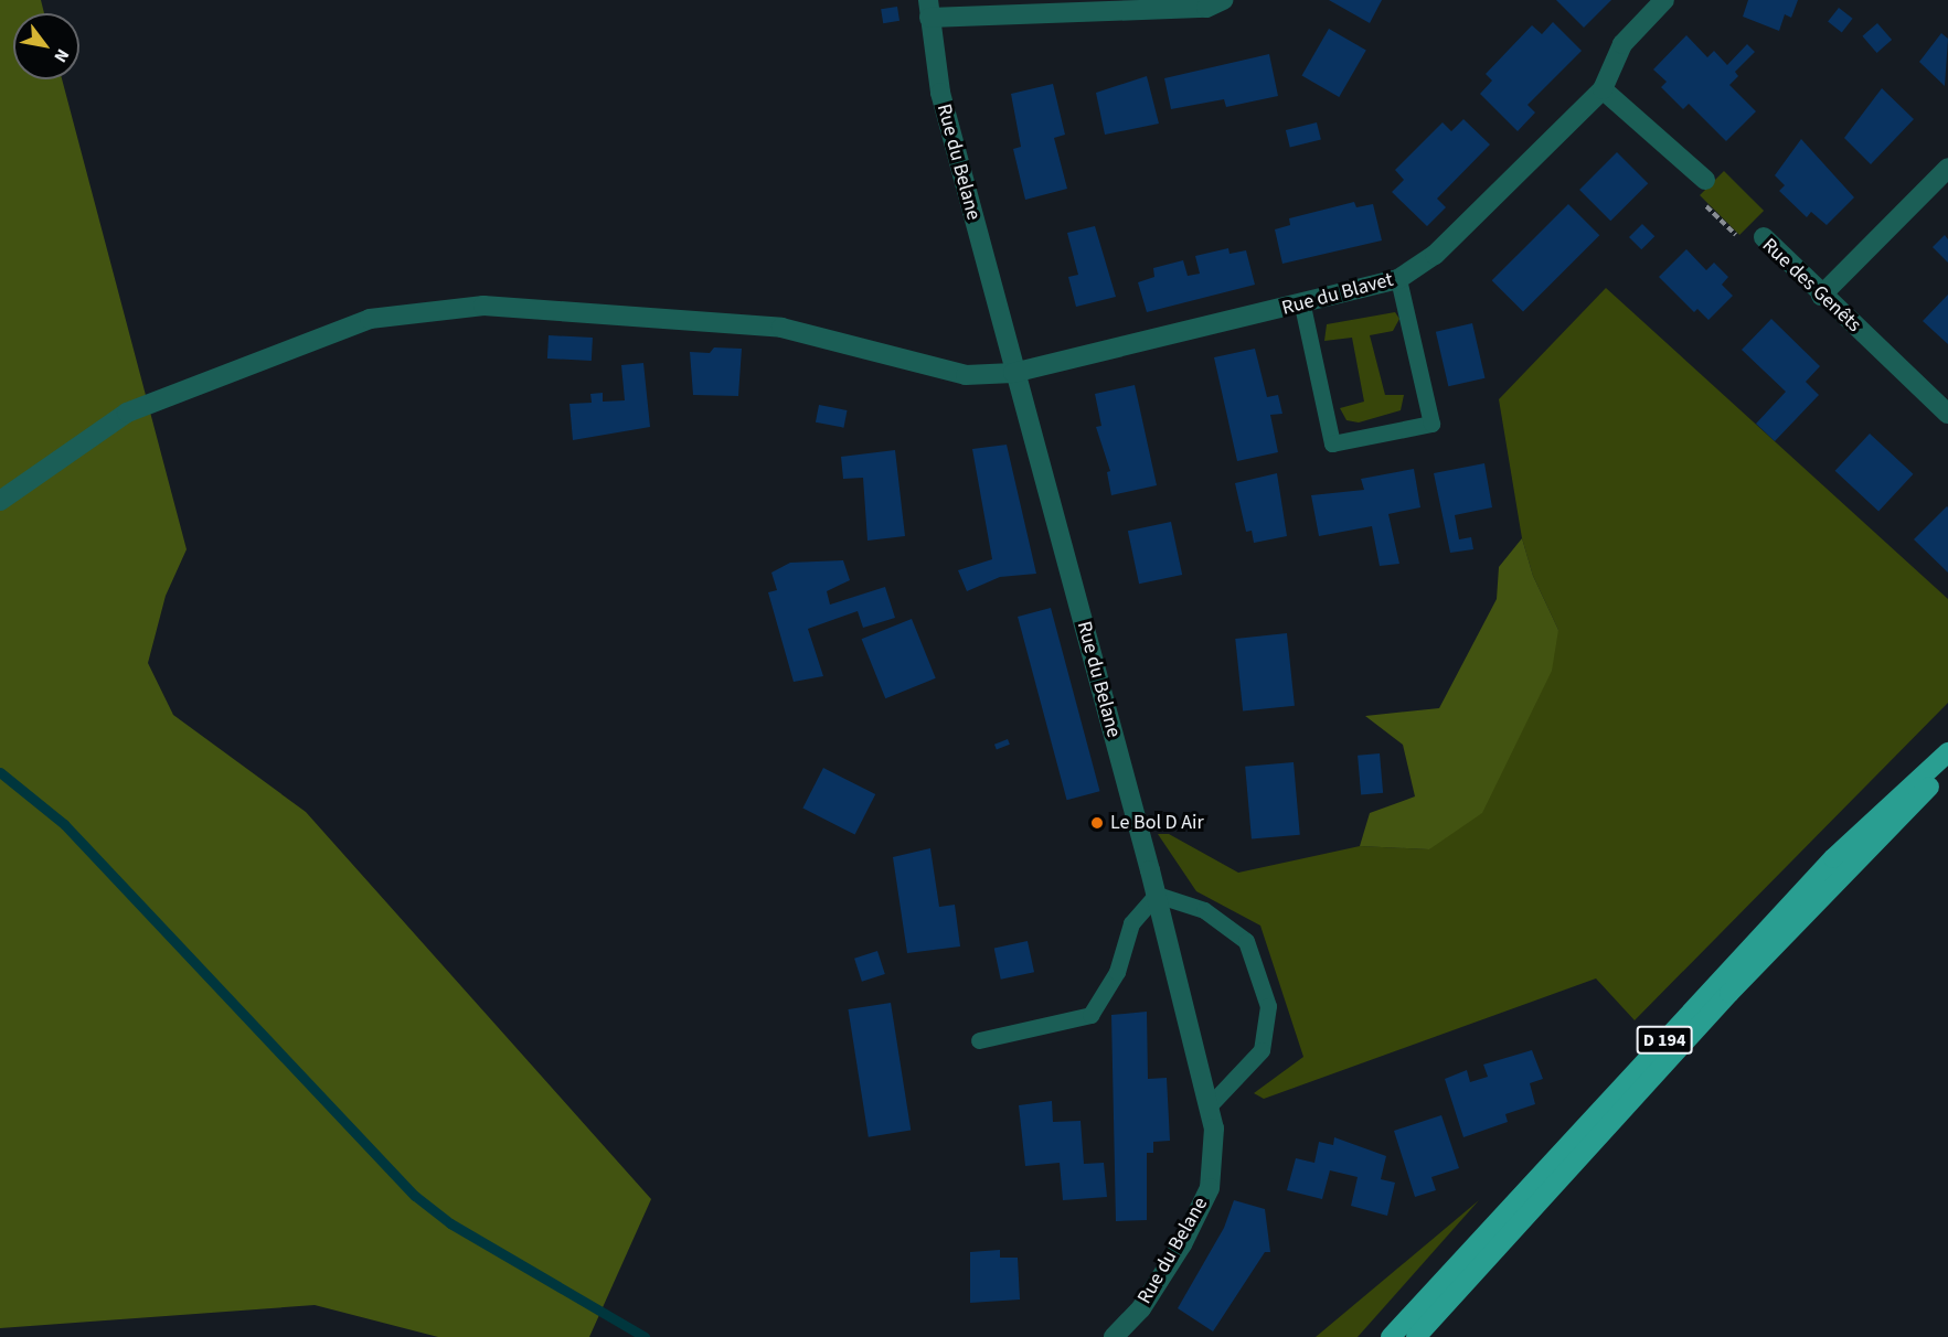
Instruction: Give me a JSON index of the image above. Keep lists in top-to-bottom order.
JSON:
{
  "streets": {
    "main road": ["D 194"],
    "street": ["Rue du Belane", "Rue des Genêts", "Rue du Blavet"]
  },
  "crossings": [
    ["Rue du Belane", "Rue du Blavet"]
  ],
  "places": ["Le Bol D Air"],
  "north": "bottom right"
}
